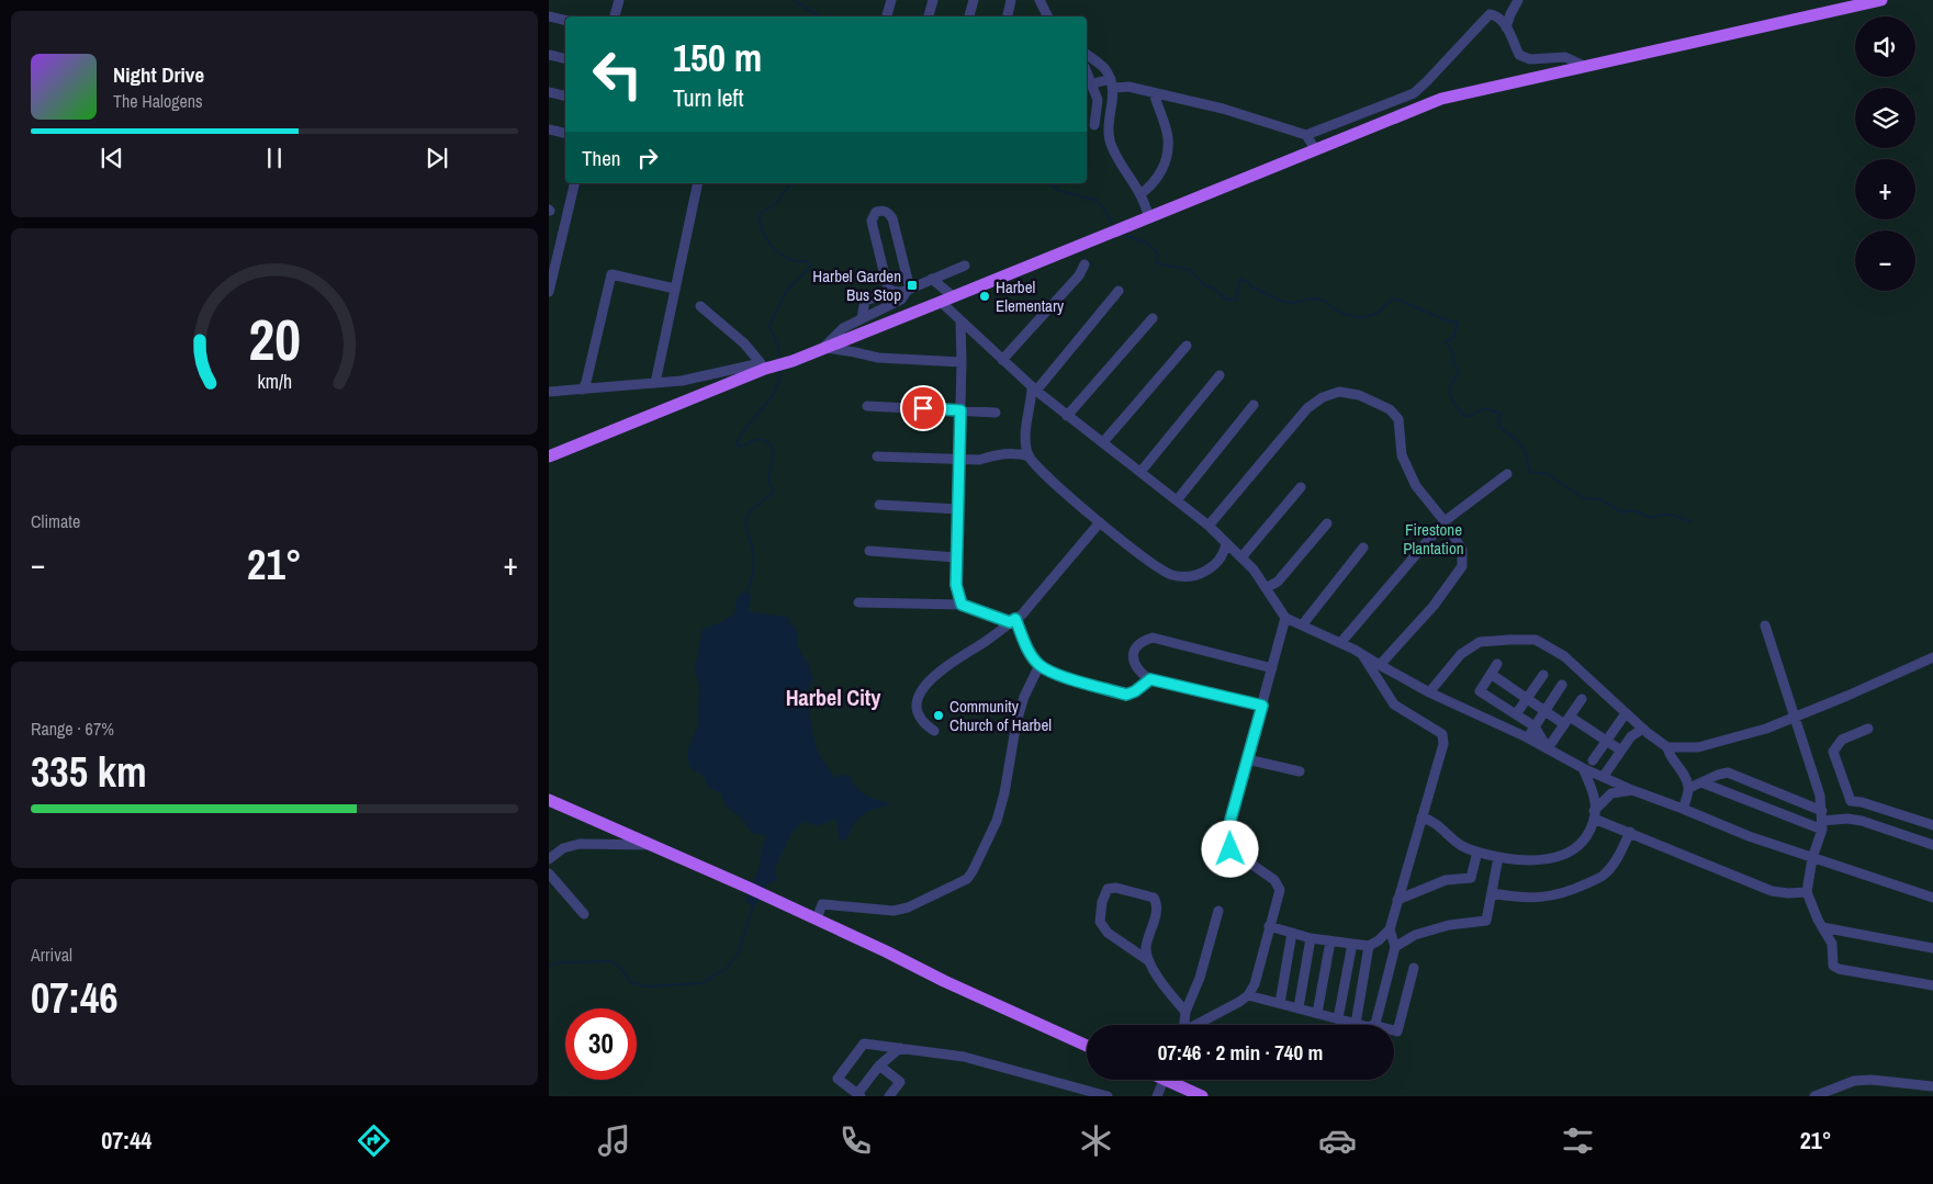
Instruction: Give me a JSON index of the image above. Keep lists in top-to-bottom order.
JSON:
{
  "districts": ["Harbel City"],
  "parks": ["Firestone Plantation"],
  "places": {
    "transit": ["Harbel Garden Bus Stop"],
    "other": ["Harbel Elementary", "Community Church of Harbel"]
  },
  "page": {
    "map_buttons": ["+", "−"],
    "turn": ["150 m", "Turn left"],
    "song": ["Night Drive", "The Halogens"],
    "then": "Then",
    "tile": [
      "Climate",
      ["Range · 67%", "335 km"],
      ["Arrival", "07:46"]
    ],
    "heat": ["−", "21°", "+"],
    "limit": "30",
    "trip": "07:46 · 2 min · 740 m",
    "tabs": ["07:44", "21°"],
    "gauge": ["20", "km/h"]
  }
}
